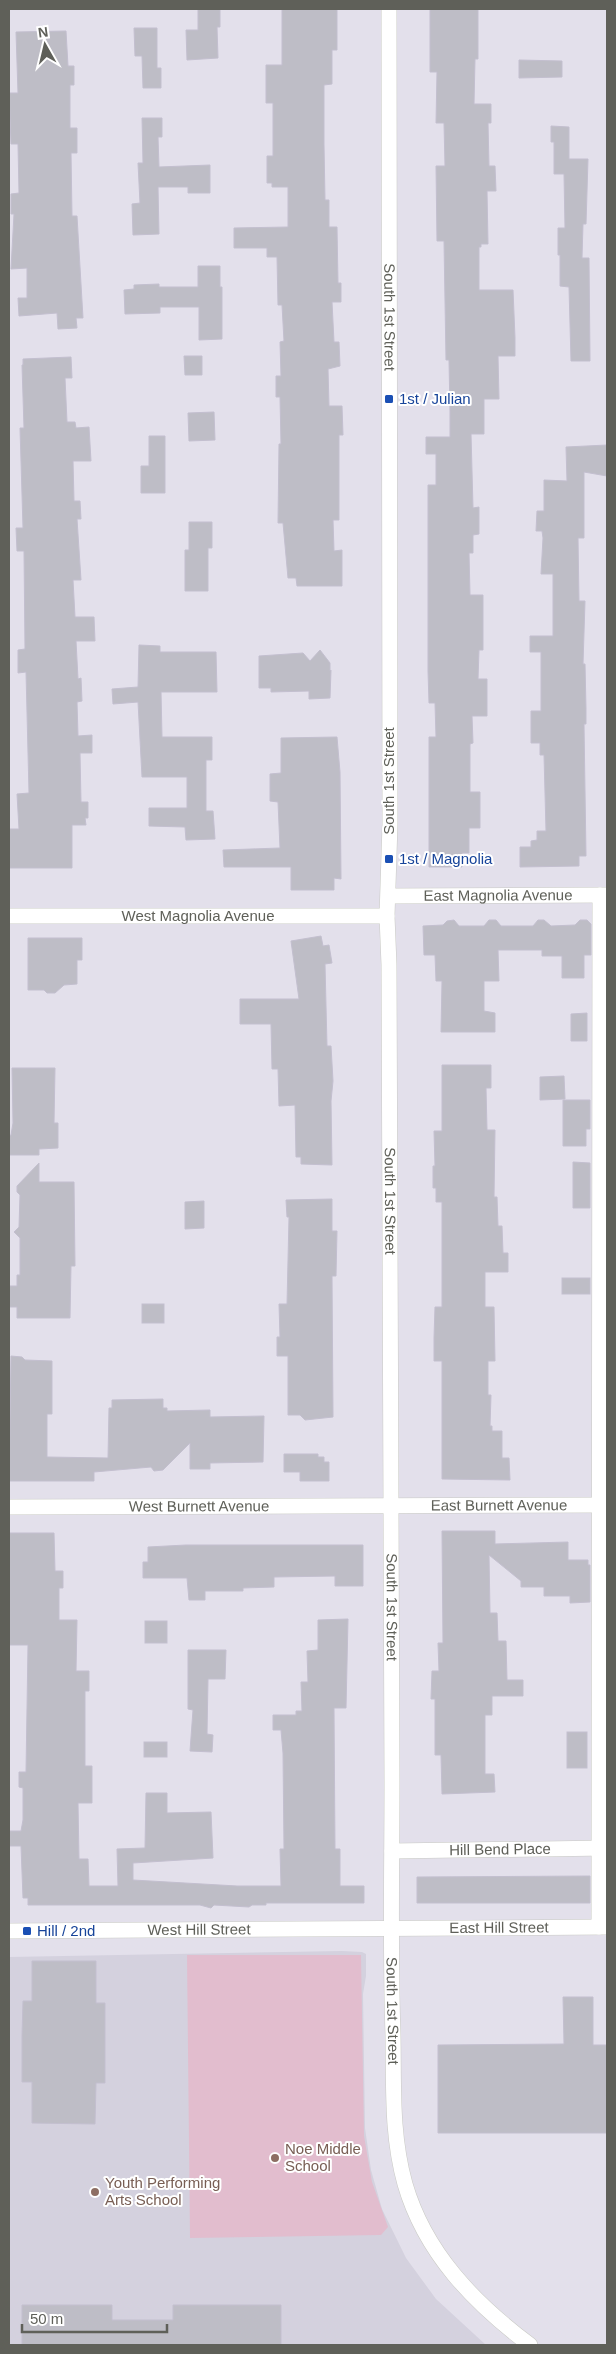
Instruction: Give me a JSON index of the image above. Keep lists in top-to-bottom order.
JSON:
{
  "streets": {
    "street": [
      "South 1st Street",
      "East Magnolia Avenue",
      "West Magnolia Avenue",
      "East Burnett Avenue",
      "West Burnett Avenue",
      "Hill Bend Place",
      "East Hill Street",
      "West Hill Street"
    ]
  },
  "crossings": [
    ["South 1st Street", "East Magnolia Avenue"],
    ["South 1st Street", "West Magnolia Avenue"],
    ["South 1st Street", "East Burnett Avenue"],
    ["South 1st Street", "West Burnett Avenue"],
    ["South 1st Street", "Hill Bend Place"],
    ["South 1st Street", "East Hill Street"],
    ["South 1st Street", "West Hill Street"],
    ["East Burnett Avenue", "West Burnett Avenue"],
    ["East Hill Street", "West Hill Street"]
  ],
  "places": {
    "transit": ["1st / Julian", "1st / Magnolia", "Hill / 2nd"],
    "other": ["Noe Middle School", "Youth Performing Arts School"]
  },
  "scale_bar": "50 m",
  "north": "top"
}
